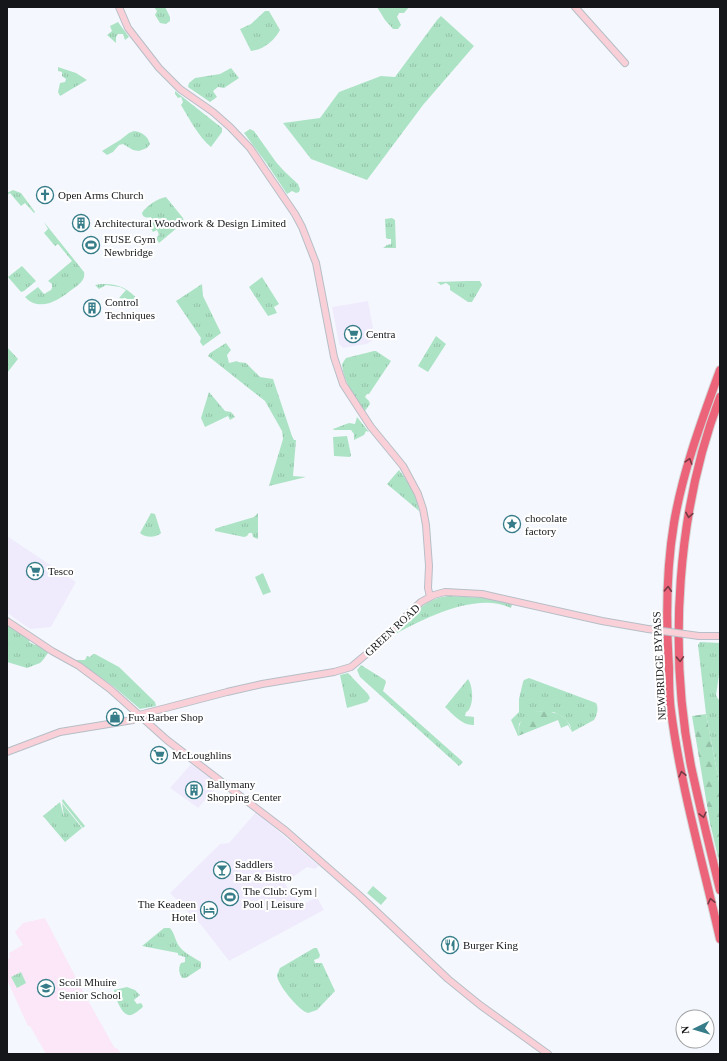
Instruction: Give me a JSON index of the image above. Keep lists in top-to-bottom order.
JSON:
{
  "streets": {
    "highway": ["NEWBRIDGE BYPASS"],
    "street": ["GREEN ROAD"]
  },
  "places": {
    "church": ["Open Arms Church"],
    "building": ["Architectural Woodwork & Design Limited", "Control Techniques", "Ballymany Shopping Center"],
    "sports": ["FUSE Gym Newbridge", "The Club: Gym | Pool | Leisure"],
    "supermarket": ["Centra", "Tesco", "McLoughlins"],
    "place": ["chocolate factory"],
    "shop": ["Fux Barber Shop"],
    "bar": ["Saddlers Bar & Bistro"],
    "hotel": ["The Keadeen Hotel"],
    "restaurant": ["Burger King"],
    "school or university": ["Scoil Mhuire Senior School"]
  },
  "north": "left"
}
